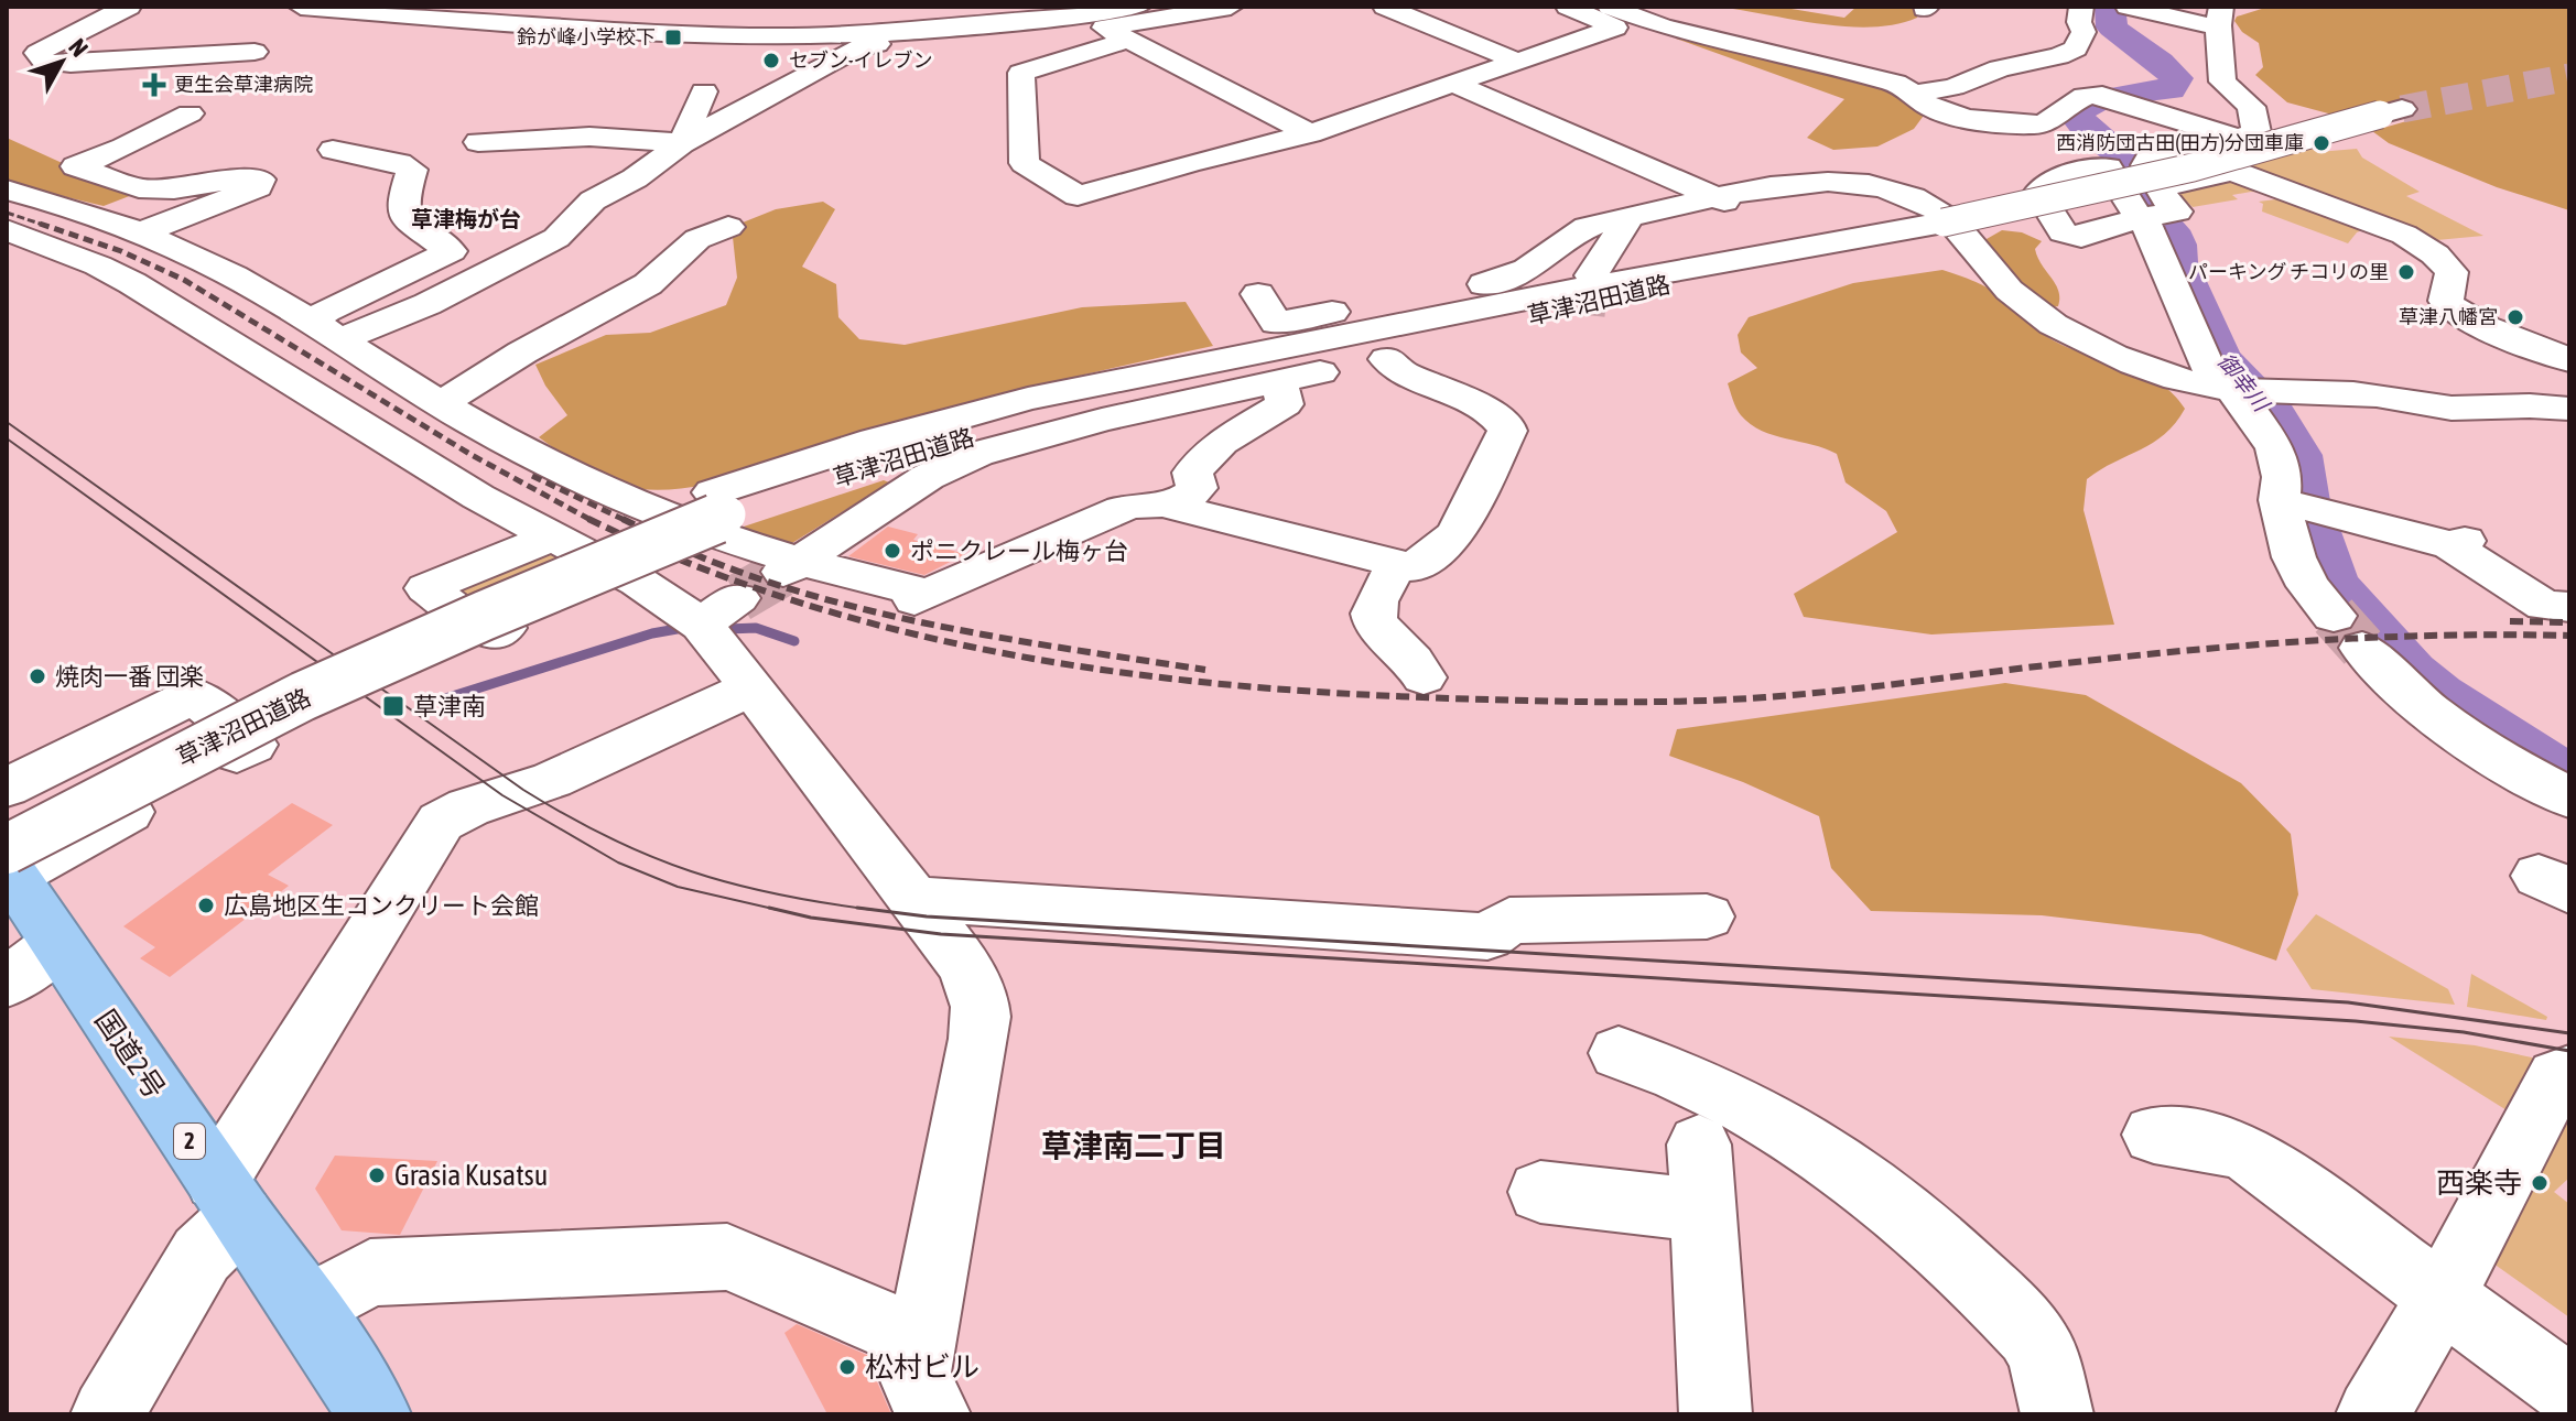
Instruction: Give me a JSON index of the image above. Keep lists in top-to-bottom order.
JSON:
{
  "streets": {
    "highway": ["国道2号", "2"],
    "street": ["草津沼田道路"]
  },
  "crossings": [
    ["草津沼田道路", "国道2号"]
  ],
  "districts": ["草津梅が台", "草津南二丁目"],
  "water": ["御幸川"],
  "places": {
    "transit": ["鈴が峰小学校下", "草津南"],
    "other": [
      "セブン-イレブン",
      "西消防団古田(田方)分団車庫",
      "パーキング チコリの里",
      "草津八幡宮",
      "ポニクレール梅ヶ台",
      "焼肉一番 団楽",
      "広島地区生コンクリート会館",
      "Grasia Kusatsu",
      "西楽寺",
      "松村ビル"
    ],
    "health": ["更生会草津病院"]
  },
  "north": "top right"
}
